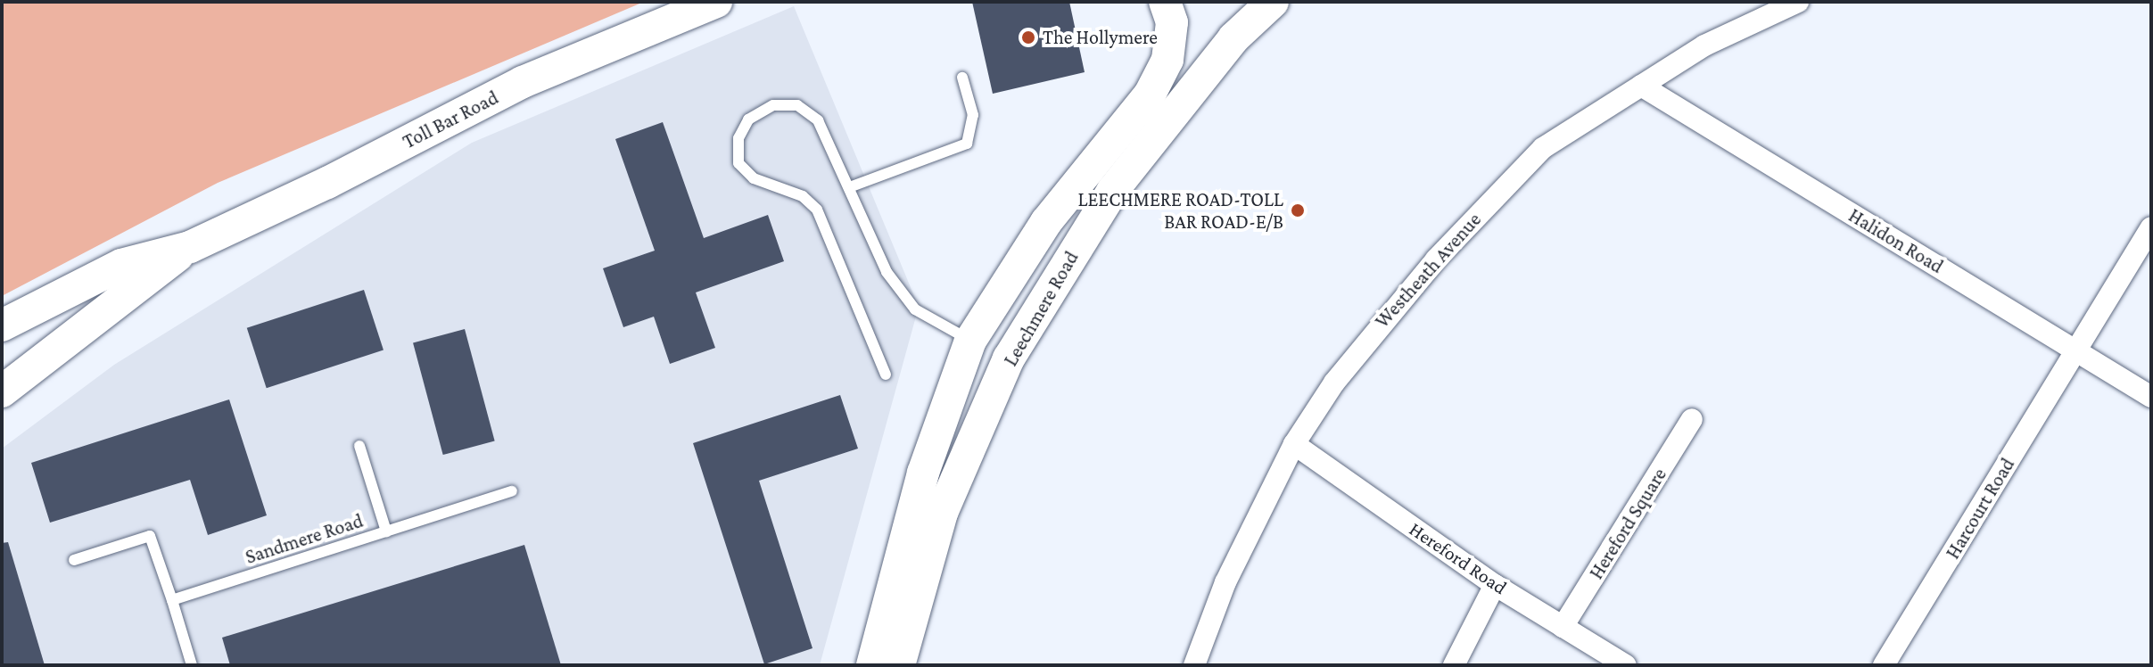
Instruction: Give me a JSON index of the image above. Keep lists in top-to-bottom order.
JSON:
{
  "streets": {
    "street": [
      "Toll Bar Road",
      "Halidon Road",
      "Westheath Avenue",
      "Leechmere Road",
      "Harcourt Road",
      "Hereford Square",
      "Hereford Road"
    ],
    "lane": ["Sandmere Road"]
  },
  "crossings": [
    ["Halidon Road", "Westheath Avenue"],
    ["Halidon Road", "Harcourt Road"],
    ["Westheath Avenue", "Hereford Road"],
    ["Hereford Square", "Hereford Road"]
  ],
  "places": ["The Hollymere", "LEECHMERE ROAD-TOLL BAR ROAD-E/B"]
}
